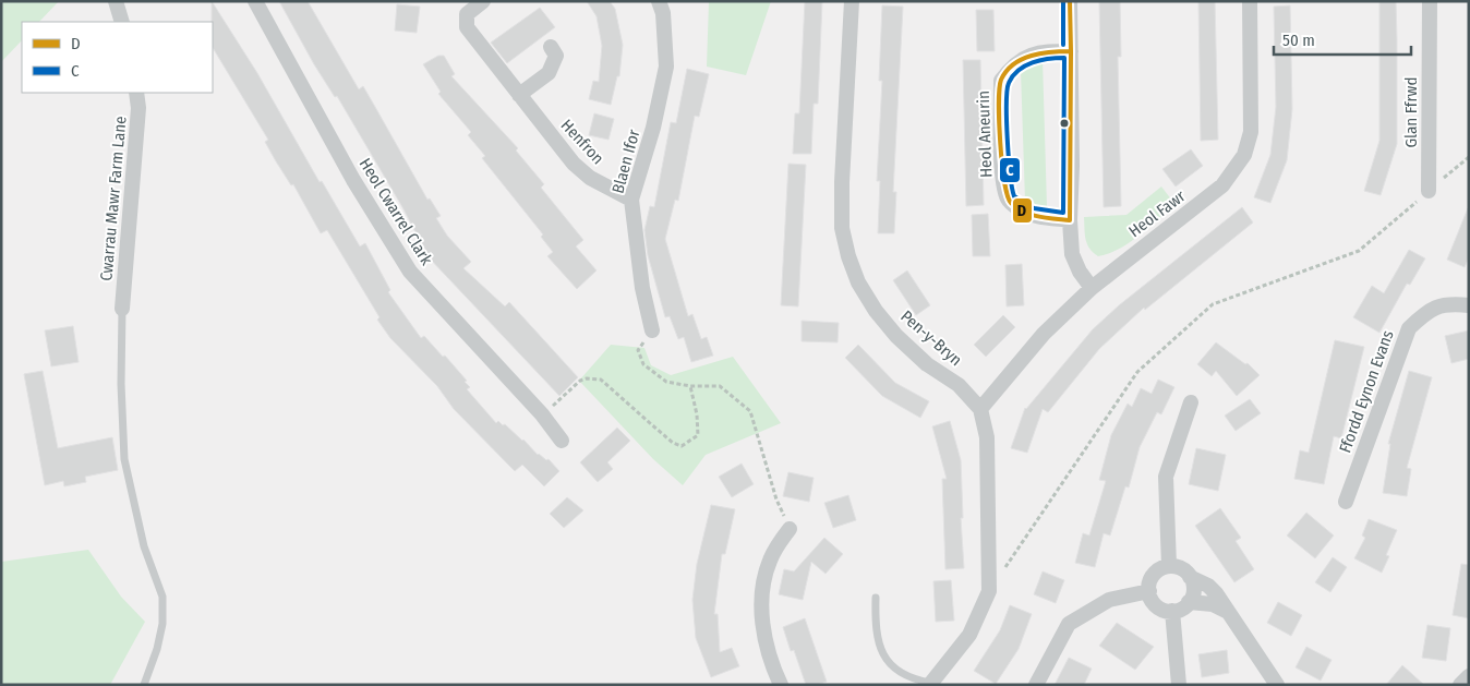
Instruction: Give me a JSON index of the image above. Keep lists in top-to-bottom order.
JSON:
{
  "streets": {
    "street": [
      "Glan Ffrwd",
      "Heol Aneurin",
      "Henfron",
      "Blaen Ifor",
      "Cwarrau Mawr Farm Lane",
      "Heol Cwarrel Clark",
      "Heol Fawr",
      "Pen-y-Bryn",
      "Ffordd Eynon Evans"
    ]
  },
  "crossings": [
    ["Henfron", "Blaen Ifor"],
    ["Heol Fawr", "Pen-y-Bryn"]
  ],
  "lines": ["transit line D", "transit line C"],
  "legend": ["D", "C"],
  "scale_bar": "50 m"
}
